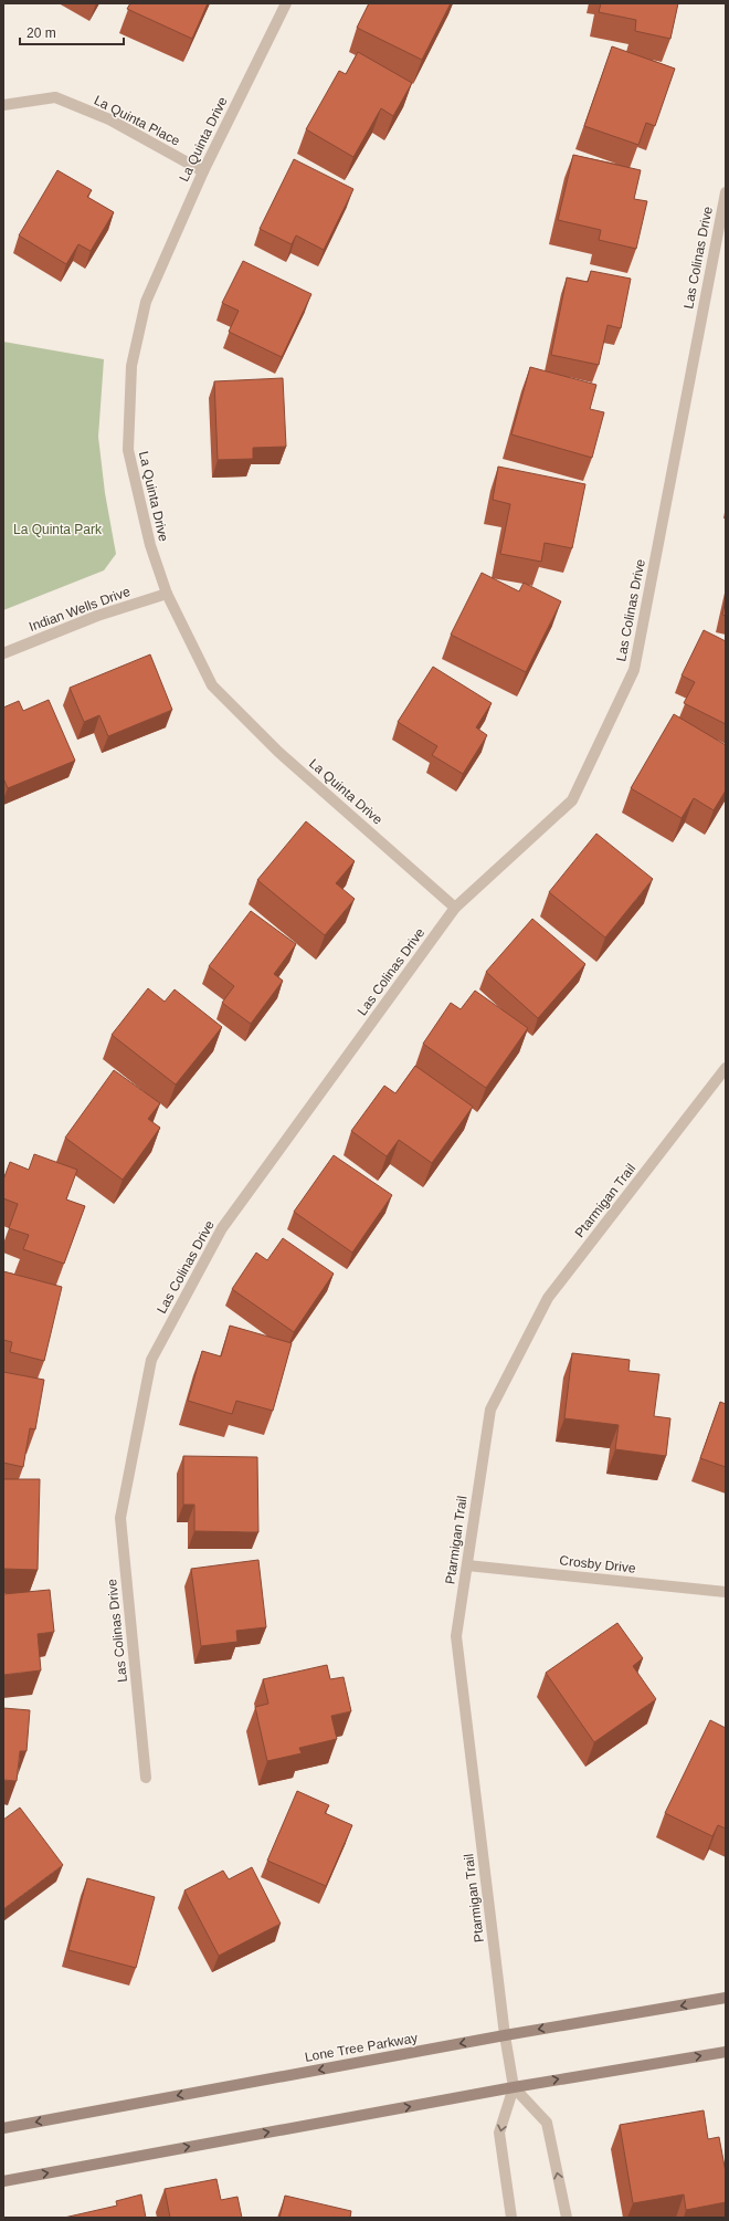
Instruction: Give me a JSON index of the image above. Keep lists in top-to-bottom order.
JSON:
{
  "streets": {
    "street": [
      "La Quinta Place",
      "La Quinta Drive",
      "Las Colinas Drive",
      "Indian Wells Drive",
      "Ptarmigan Trail",
      "Crosby Drive",
      "Lone Tree Parkway"
    ]
  },
  "crossings": [
    ["La Quinta Place", "La Quinta Drive"],
    ["La Quinta Drive", "Las Colinas Drive"],
    ["La Quinta Drive", "Indian Wells Drive"],
    ["Ptarmigan Trail", "Crosby Drive"],
    ["Ptarmigan Trail", "Lone Tree Parkway"]
  ],
  "parks": ["La Quinta Park"],
  "scale_bar": "20 m"
}
